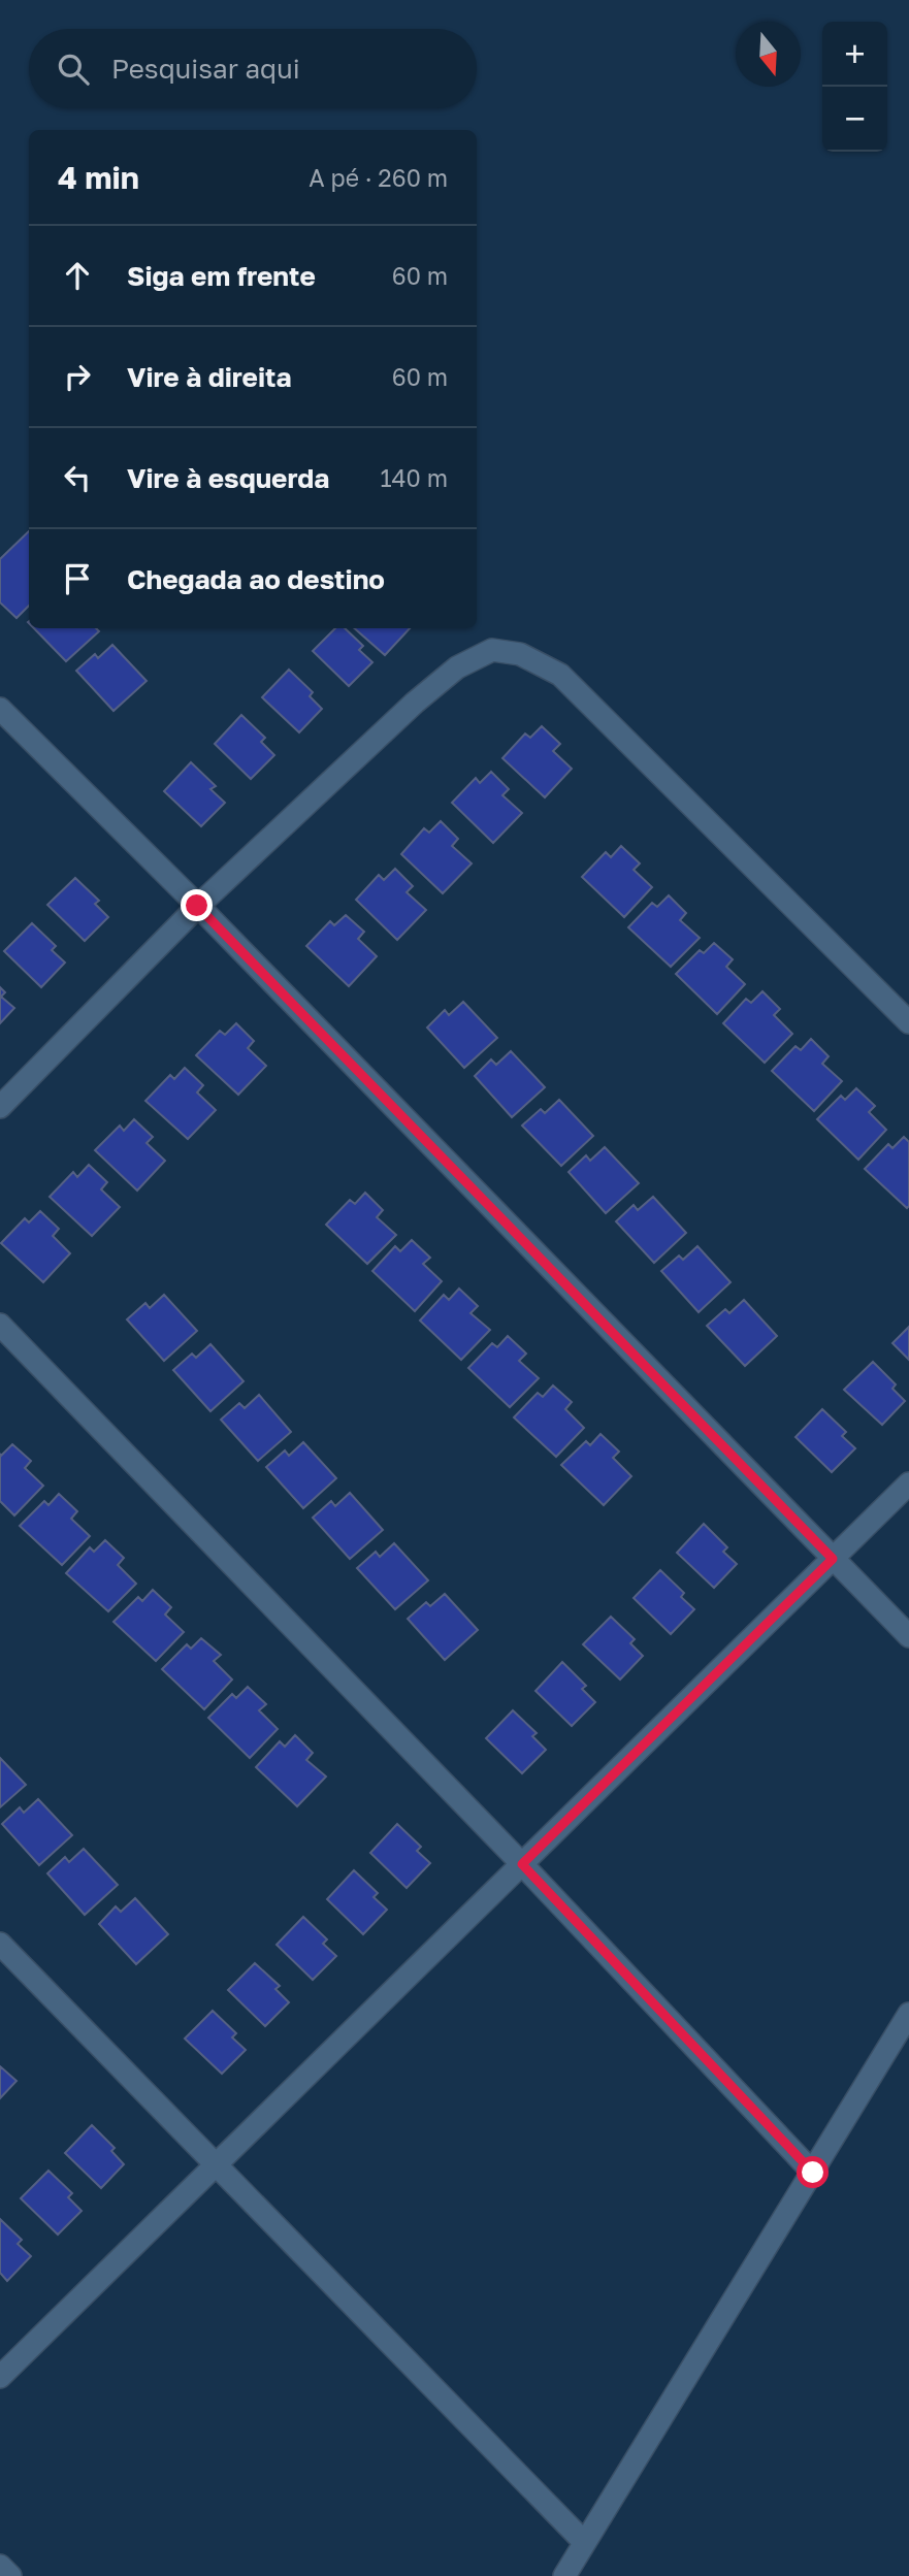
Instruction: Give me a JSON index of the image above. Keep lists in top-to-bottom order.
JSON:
{
  "north": "bottom",
  "page": {
    "map_buttons": ["+", "−"],
    "search": "Pesquisar aqui",
    "heading": ["4 min", "A pé · 260 m"],
    "list": [
      ["Siga em frente", "60 m"],
      ["Vire à direita", "60 m"],
      ["Vire à esquerda", "140 m"],
      "Chegada ao destino"
    ]
  }
}
